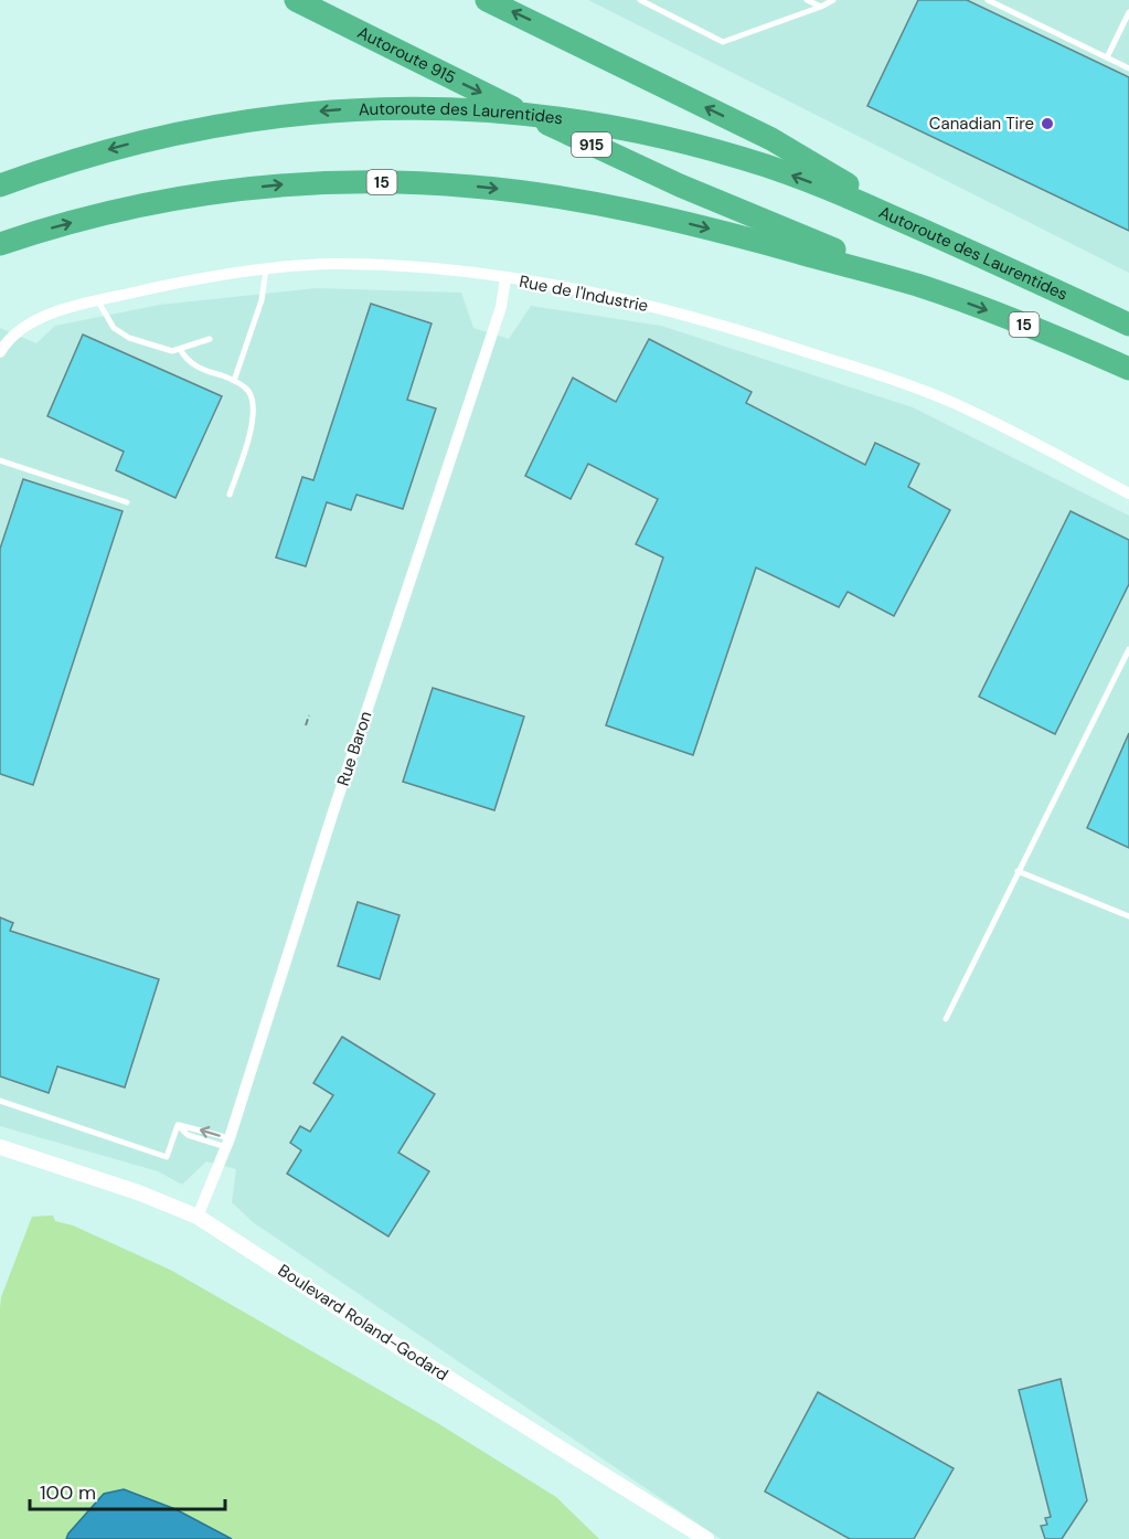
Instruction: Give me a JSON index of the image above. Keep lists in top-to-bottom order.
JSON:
{
  "streets": {
    "highway": [
      "Autoroute 915",
      "Autoroute des Laurentides",
      "915",
      "15"
    ],
    "street": ["Rue de l'Industrie", "Rue Baron", "Boulevard Roland-Godard"]
  },
  "crossings": [
    ["Autoroute 915", "15"],
    ["Rue de l'Industrie", "Rue Baron"],
    ["Rue Baron", "Boulevard Roland-Godard"]
  ],
  "places": ["Canadian Tire"],
  "scale_bar": "100 m"
}
